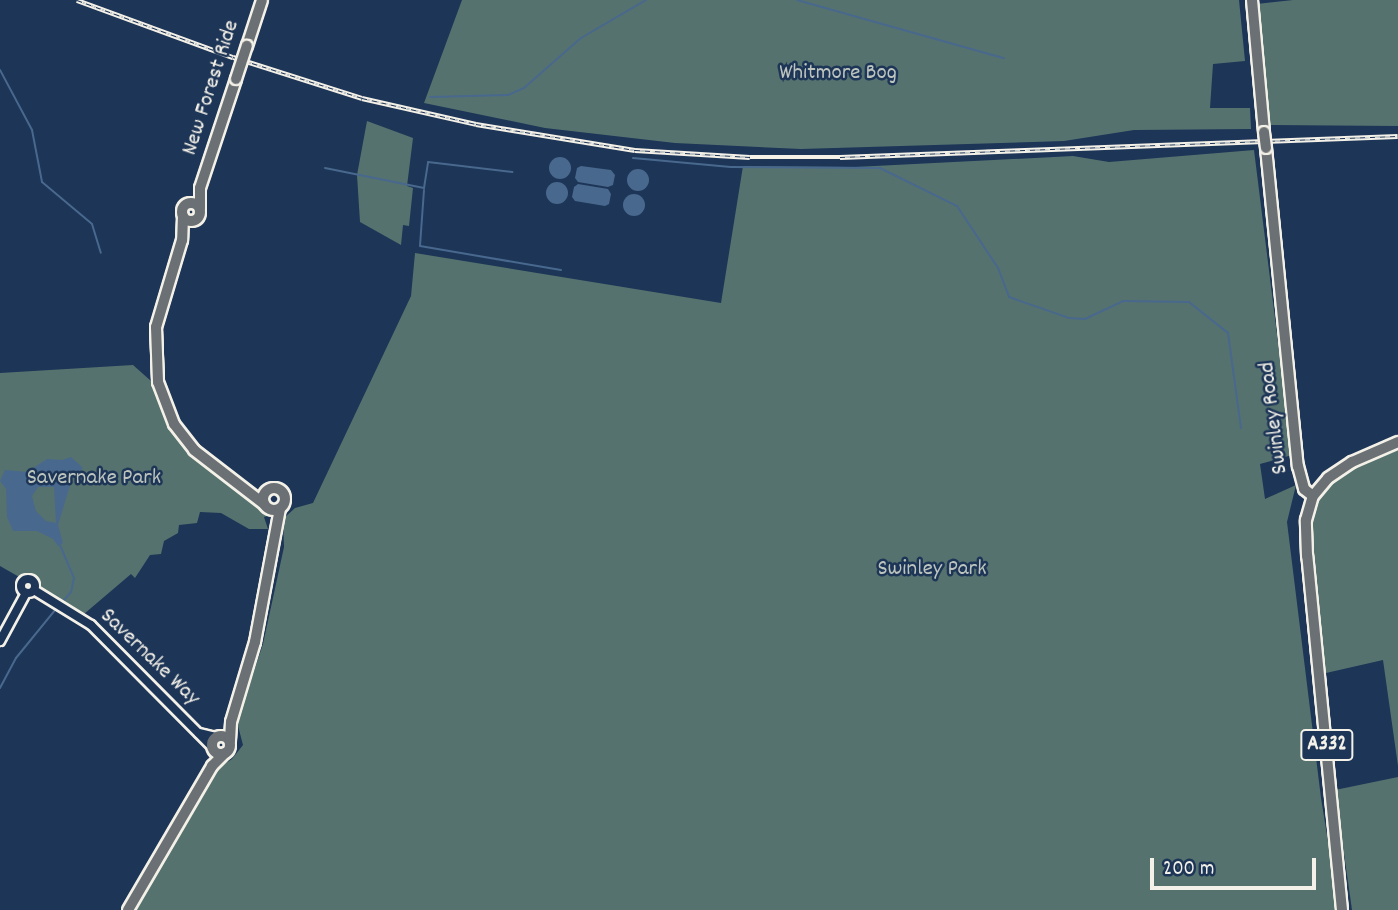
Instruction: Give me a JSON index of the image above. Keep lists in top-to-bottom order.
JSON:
{
  "streets": {
    "main road": ["New Forest Ride", "Swinley Road", "A332"],
    "street": ["Savernake Way"]
  },
  "parks": ["Whitmore Bog", "Savernake Park", "Swinley Park"],
  "scale_bar": "200 m"
}
